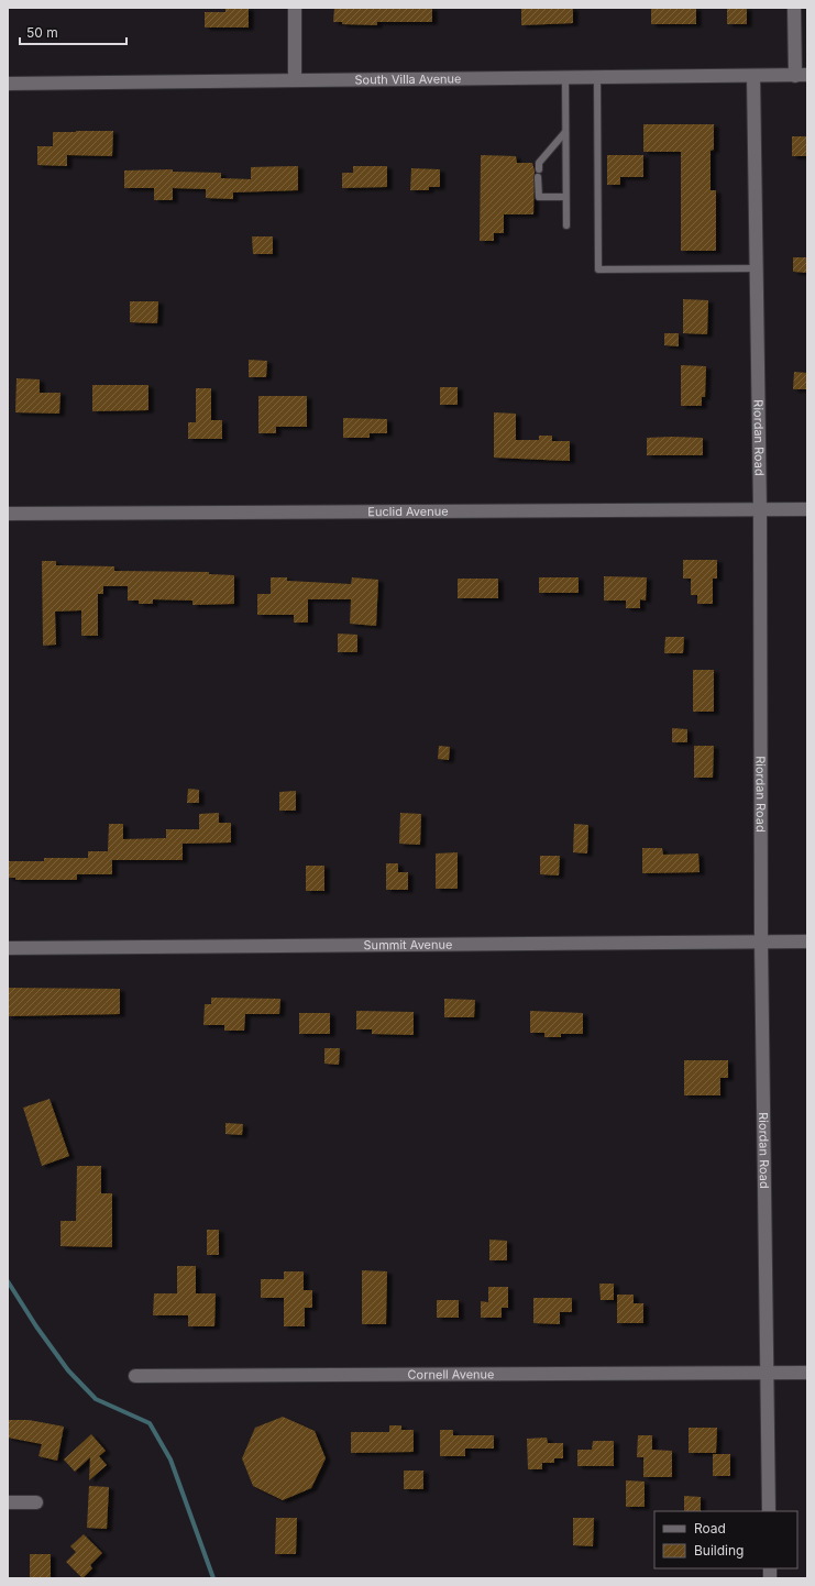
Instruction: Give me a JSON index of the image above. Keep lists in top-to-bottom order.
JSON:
{
  "streets": {
    "street": [
      "South Villa Avenue",
      "Riordan Road",
      "Euclid Avenue",
      "Summit Avenue",
      "Cornell Avenue"
    ]
  },
  "crossings": [
    ["South Villa Avenue", "Riordan Road"],
    ["Riordan Road", "Euclid Avenue"],
    ["Riordan Road", "Summit Avenue"],
    ["Riordan Road", "Cornell Avenue"]
  ],
  "legend": ["Road", "Building"],
  "scale_bar": "50 m"
}
